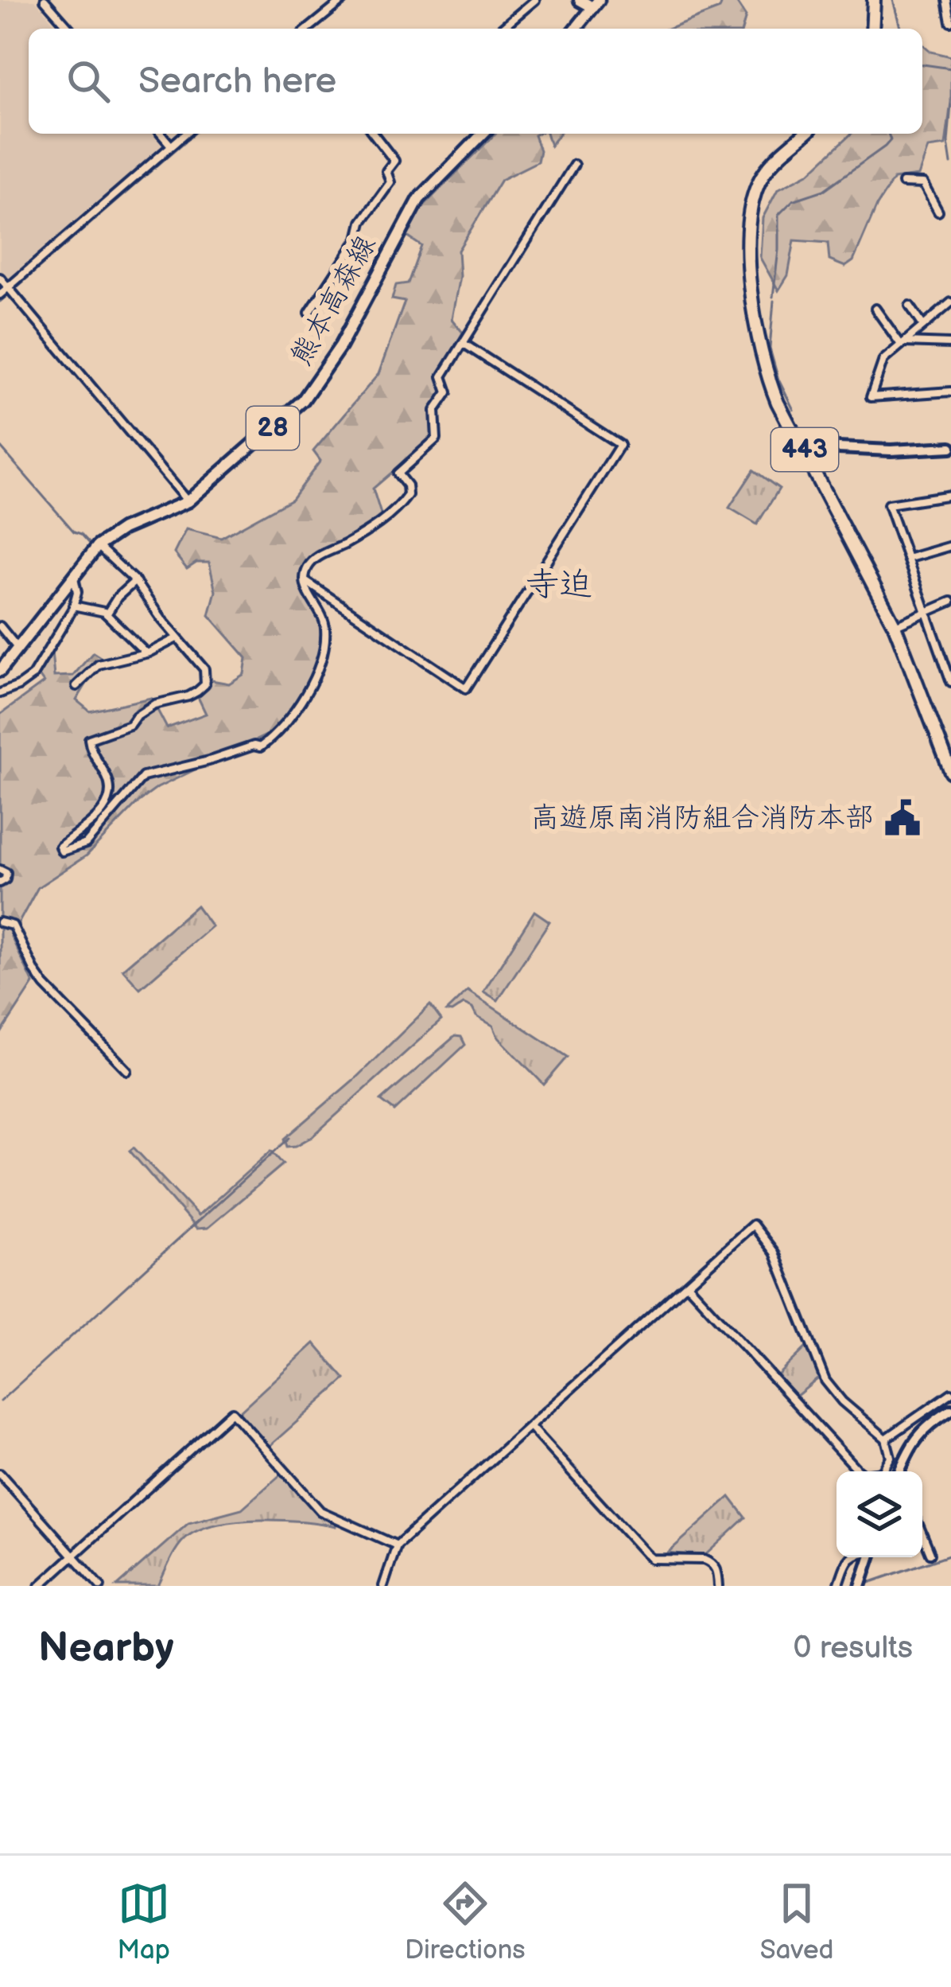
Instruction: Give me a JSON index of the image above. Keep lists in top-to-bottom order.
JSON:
{
  "streets": {
    "highway": ["443"],
    "main road": ["熊本高森線", "28"]
  },
  "districts": ["寺迫"],
  "places": {
    "public building": ["高遊原南消防組合消防本部"]
  },
  "page": {
    "search": "Search here",
    "heading": ["Nearby", "0 results"],
    "nav": ["Map", "Directions", "Saved"]
  }
}
